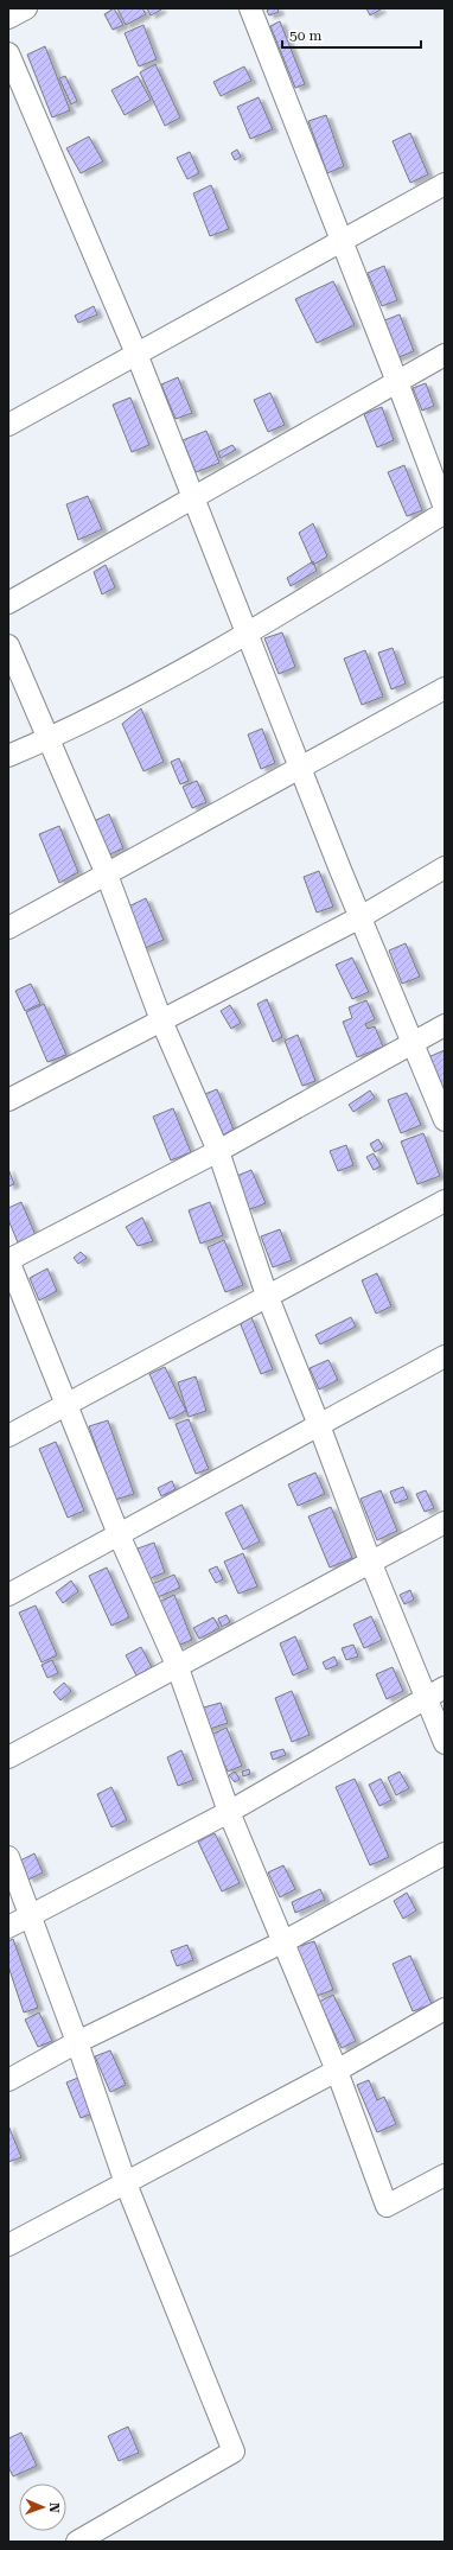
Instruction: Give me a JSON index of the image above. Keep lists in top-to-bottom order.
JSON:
{
  "scale_bar": "50 m",
  "north": "right"
}
